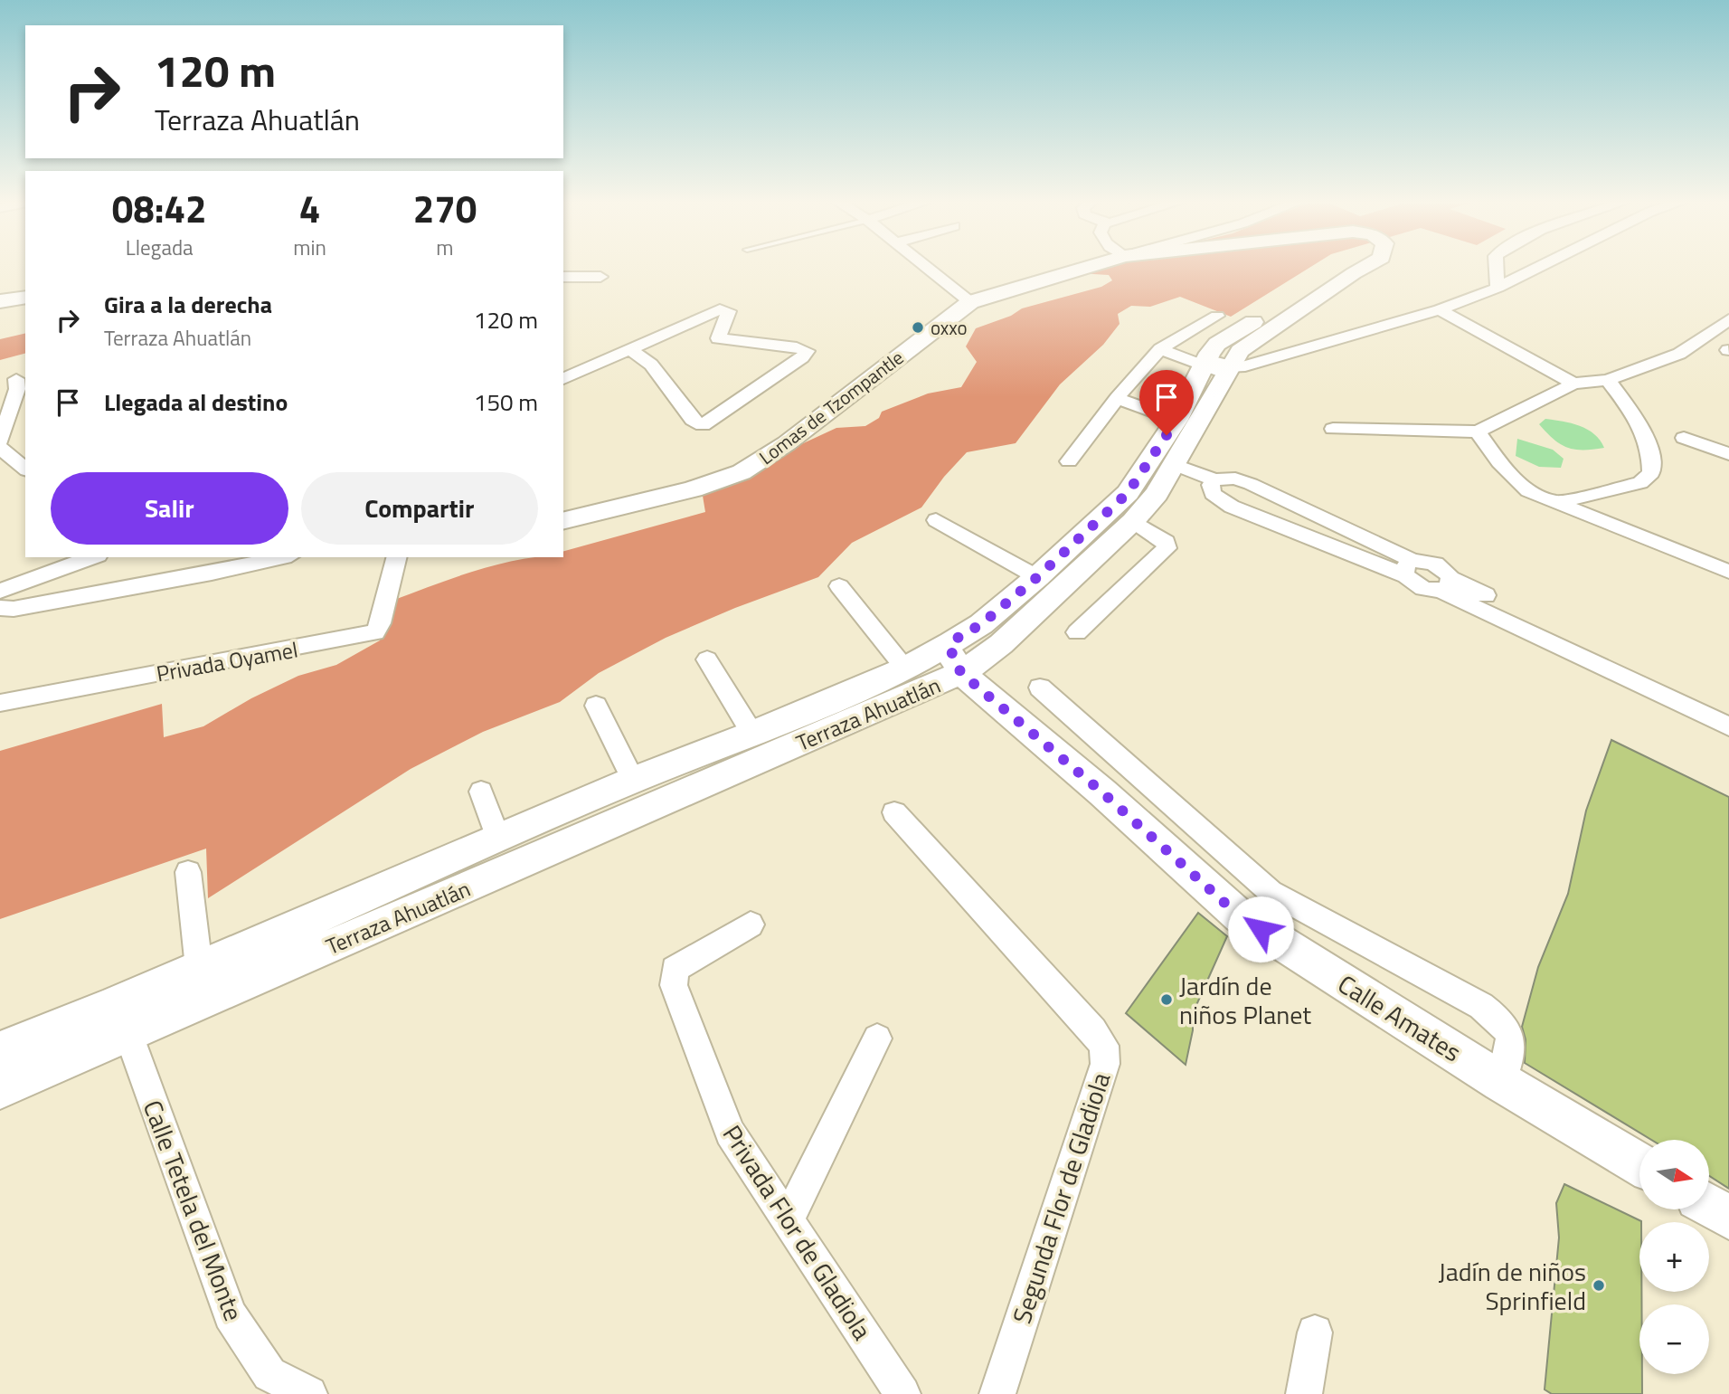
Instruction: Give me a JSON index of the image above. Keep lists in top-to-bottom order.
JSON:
{
  "streets": {
    "street": [
      "Lomas de Tzompantle",
      "Privada Oyamel",
      "Terraza Ahuatlán",
      "Calle Amates",
      "Segunda Flor de Gladiola",
      "Calle Tetela del Monte",
      "Privada Flor de Gladiola"
    ]
  },
  "crossings": [
    ["Terraza Ahuatlán", "Calle Amates"],
    ["Terraza Ahuatlán", "Calle Tetela del Monte"]
  ],
  "places": ["oxxo", "Jardín de niños Planet", "Jadín de niños Sprinfield"],
  "north": "right",
  "page": {
    "turn": ["120 m", "Terraza Ahuatlán"],
    "eta": [
      "08:42",
      "Llegada",
      "4",
      "min",
      "270",
      "m"
    ],
    "list": [
      {
        "name": "Gira a la derecha",
        "note": "Terraza Ahuatlán",
        "value": "120 m"
      },
      {
        "name": "Llegada al destino",
        "value": "150 m"
      }
    ],
    "buttons": ["Salir", "Compartir"],
    "map_buttons": ["+", "−"]
  }
}
